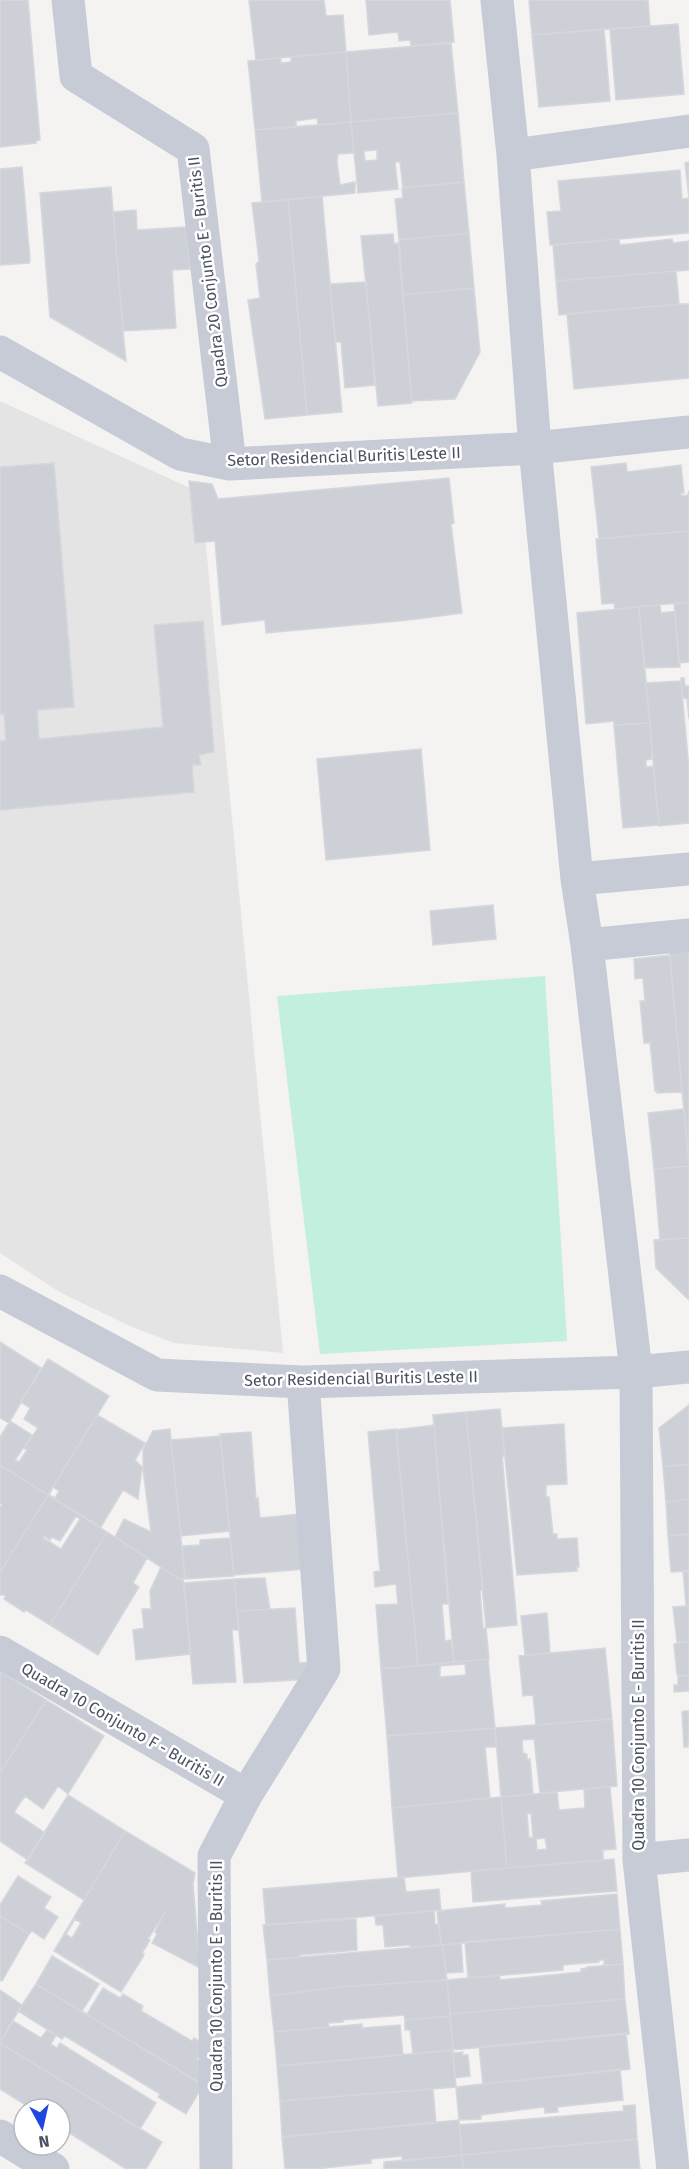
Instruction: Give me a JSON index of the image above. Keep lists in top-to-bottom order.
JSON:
{
  "streets": {
    "street": [
      "Quadra 20 Conjunto E - Buritis II",
      "Setor Residencial Buritis Leste II",
      "Quadra 10 Conjunto F - Buritis II",
      "Quadra 10 Conjunto E - Buritis II"
    ]
  },
  "crossings": [
    ["Quadra 20 Conjunto E - Buritis II", "Setor Residencial Buritis Leste II"],
    ["Setor Residencial Buritis Leste II", "Quadra 10 Conjunto E - Buritis II"],
    ["Quadra 10 Conjunto F - Buritis II", "Quadra 10 Conjunto E - Buritis II"]
  ],
  "north": "bottom"
}
